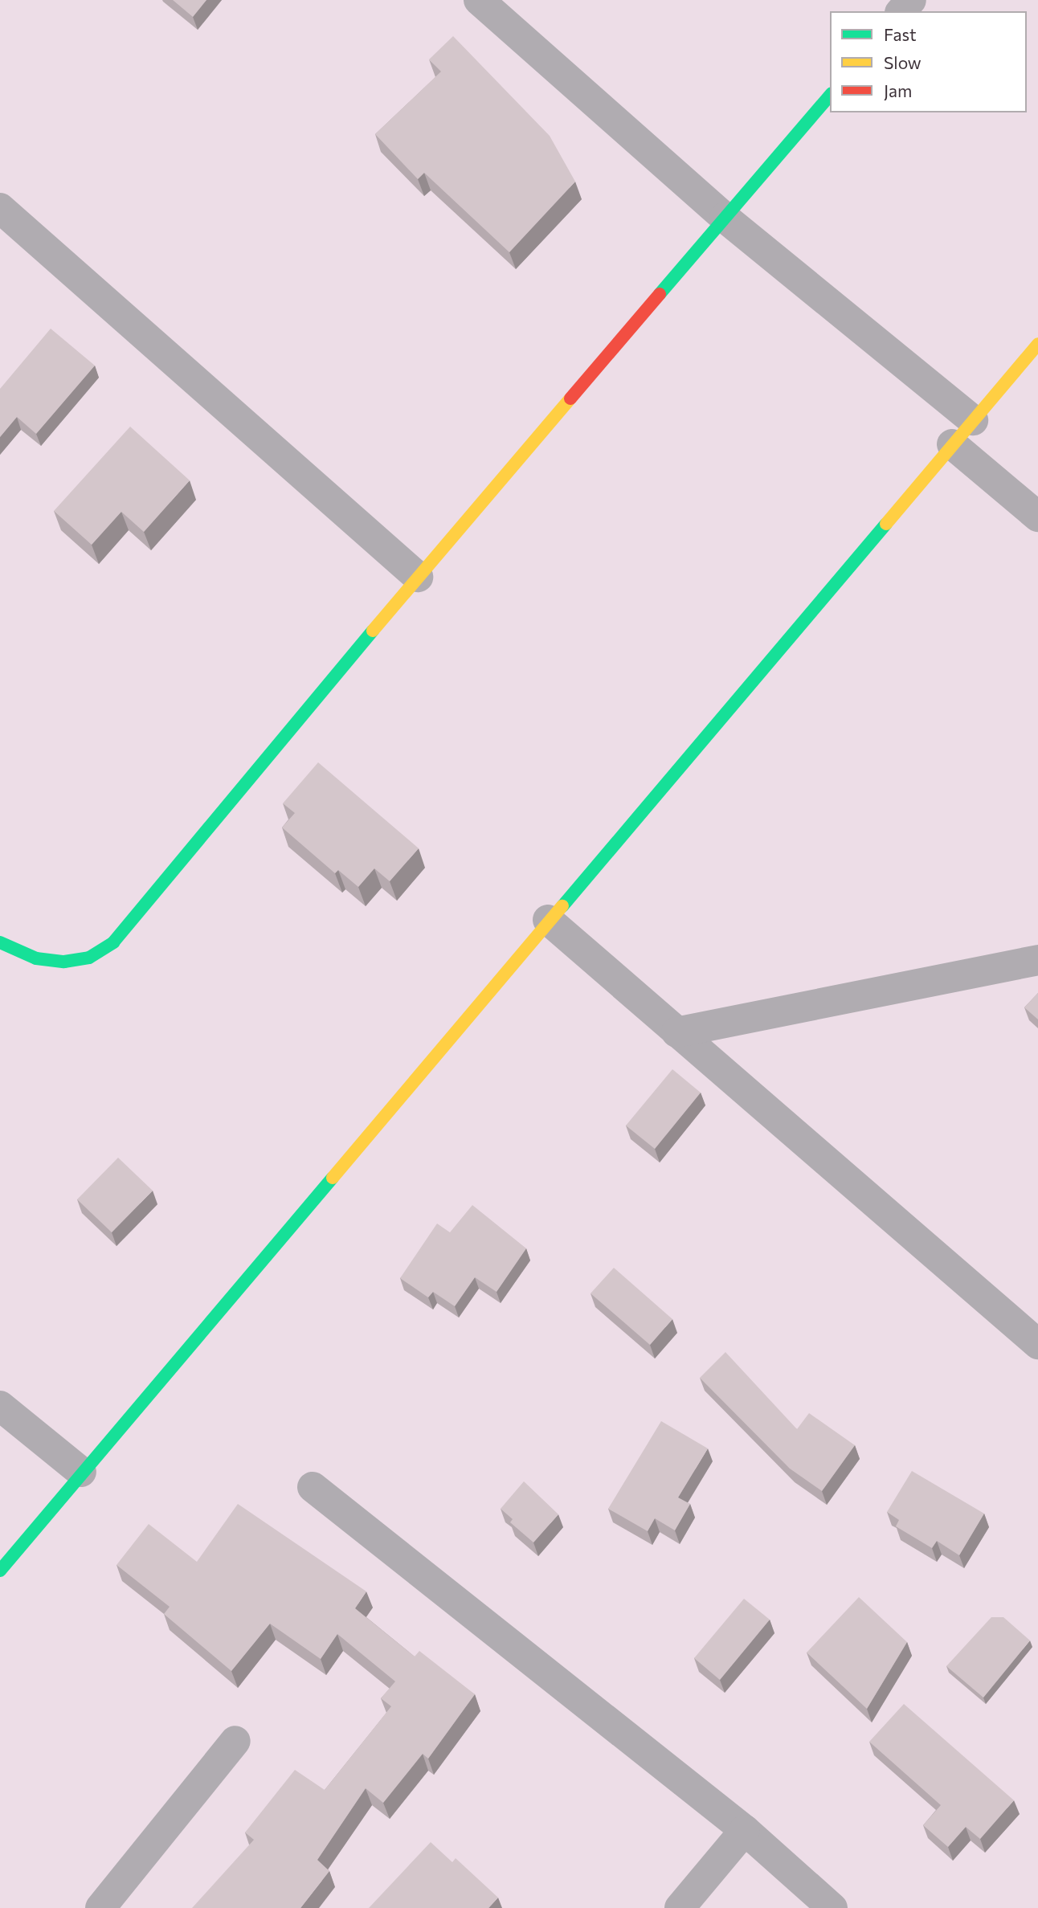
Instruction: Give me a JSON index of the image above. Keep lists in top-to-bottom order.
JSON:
{
  "legend": ["Fast", "Slow", "Jam"]
}
